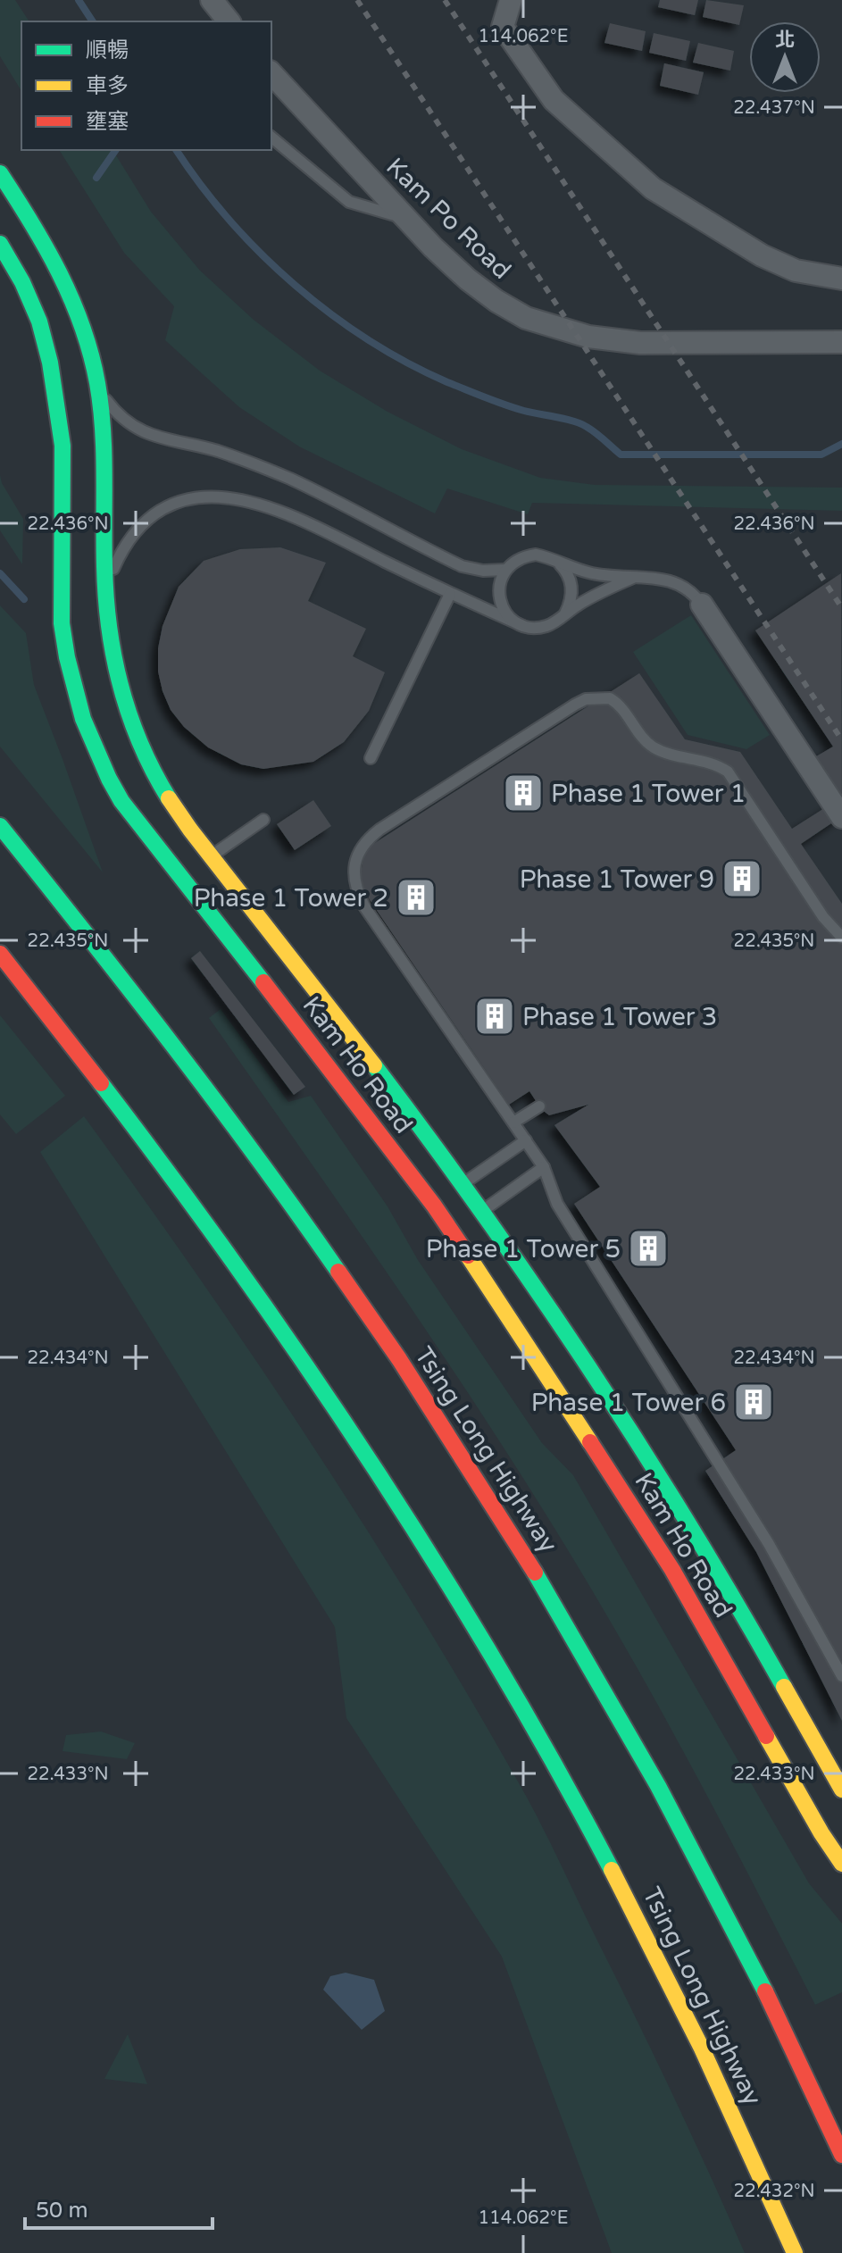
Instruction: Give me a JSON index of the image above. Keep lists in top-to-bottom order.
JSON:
{
  "streets": {
    "main road": ["Kam Ho Road", "Tsing Long Highway"],
    "street": ["Kam Po Road"]
  },
  "places": {
    "building": [
      "Phase 1 Tower 1",
      "Phase 1 Tower 9",
      "Phase 1 Tower 2",
      "Phase 1 Tower 3",
      "Phase 1 Tower 5",
      "Phase 1 Tower 6"
    ]
  },
  "legend": ["順暢", "車多", "壅塞"],
  "scale_bar": "50 m",
  "north": "top",
  "coordinates": [
    "114.062°E",
    "22.437°N",
    "22.436°N",
    "22.435°N",
    "22.434°N",
    "22.433°N",
    "22.432°N"
  ]
}
